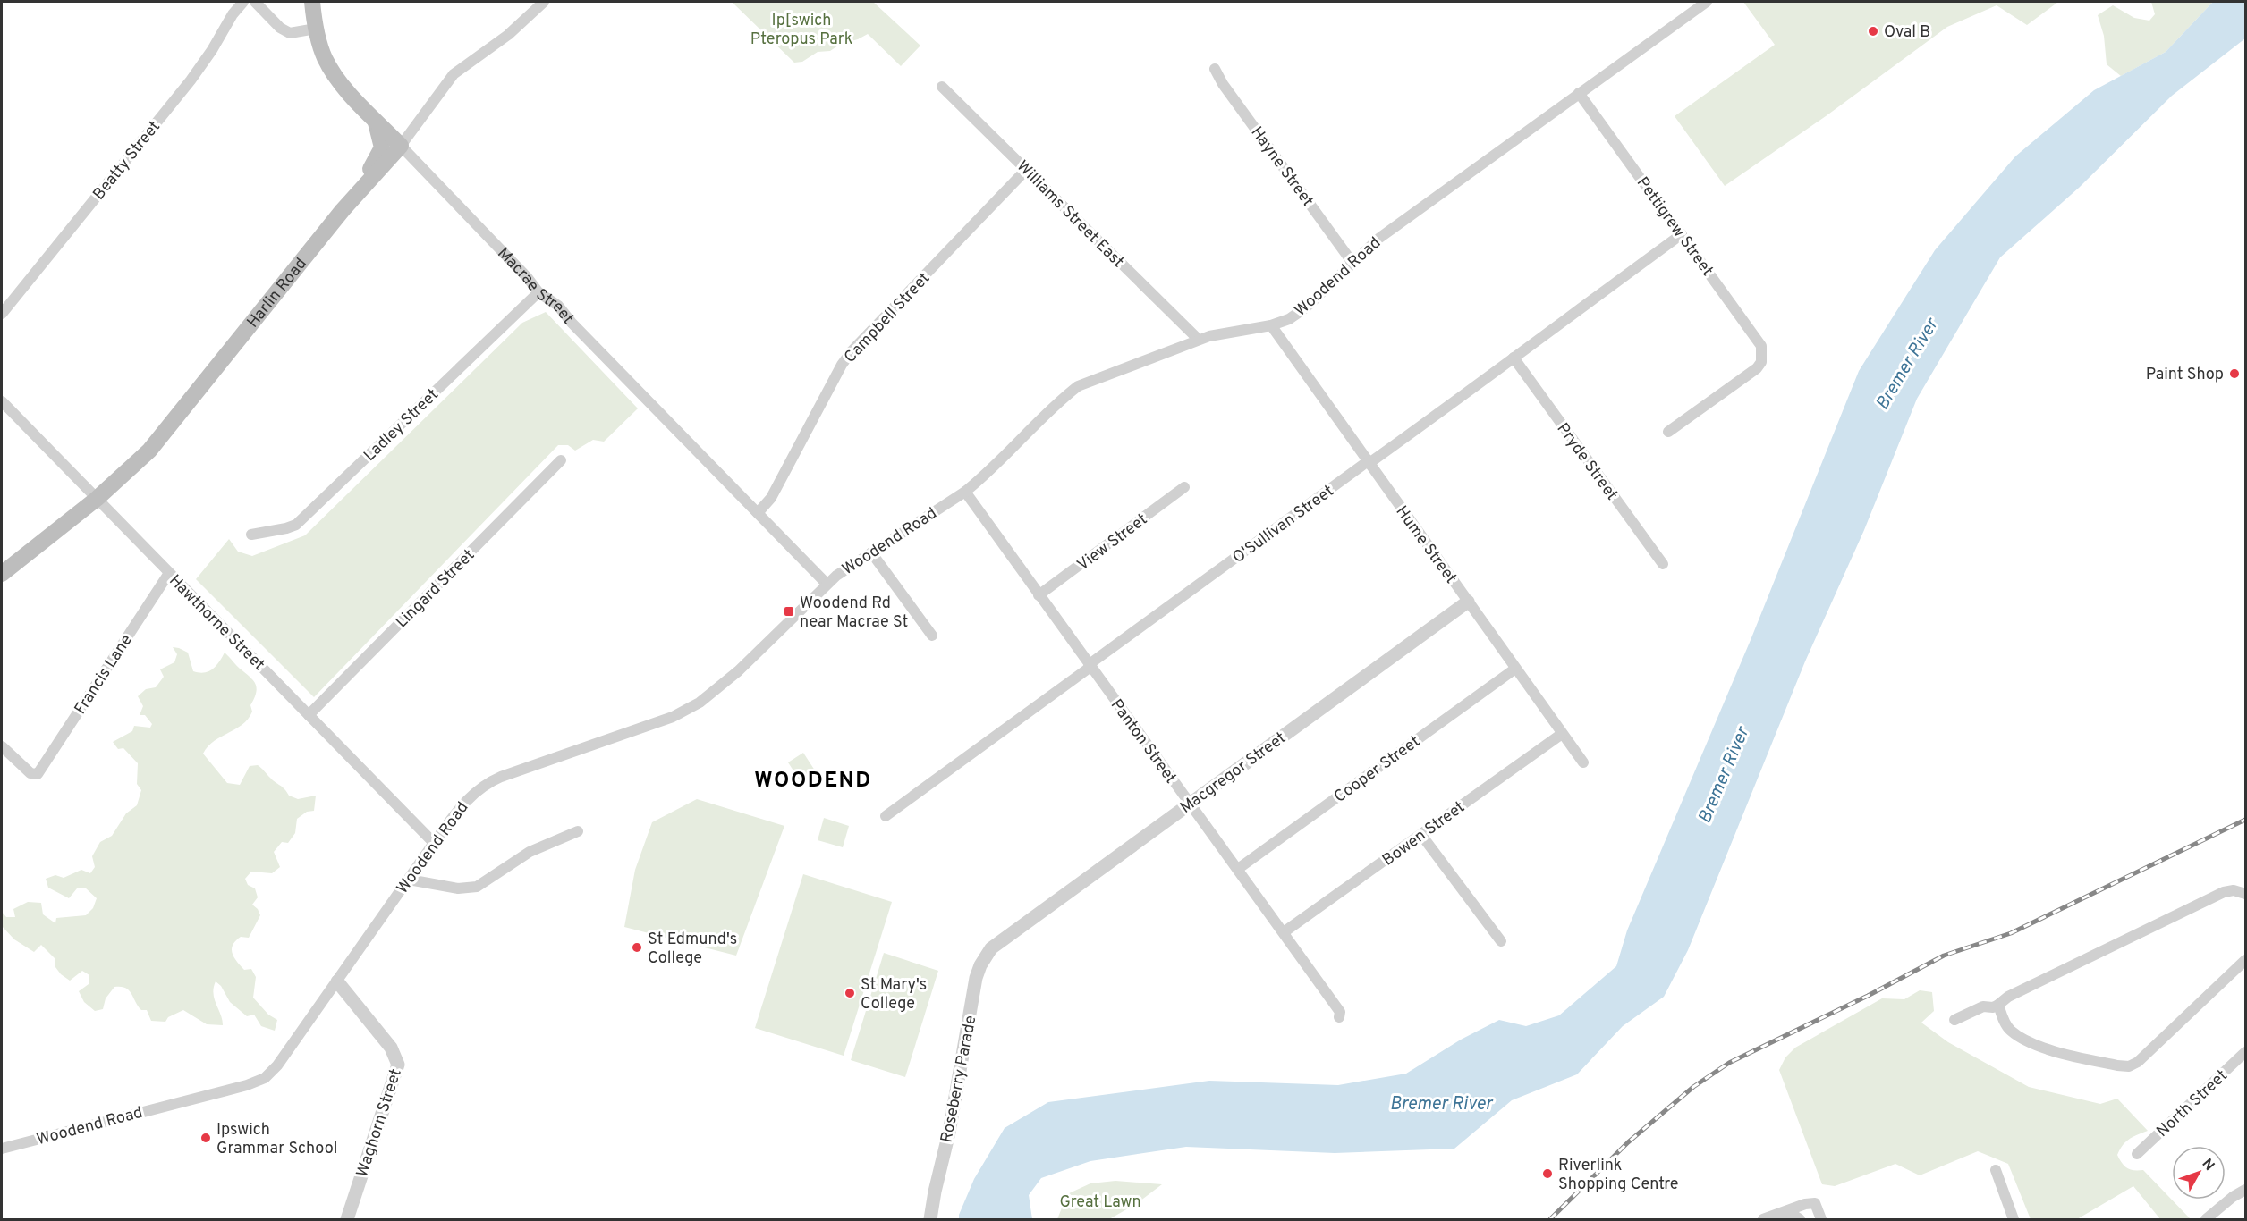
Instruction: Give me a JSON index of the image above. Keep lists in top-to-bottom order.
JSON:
{
  "streets": {
    "main road": ["Macrae Street", "Harlin Road"],
    "street": [
      "Beatty Street",
      "Hayne Street",
      "Williams Street East",
      "Pettigrew Street",
      "Woodend Road",
      "Campbell Street",
      "Ladley Street",
      "Pryde Street",
      "O'Sullivan Street",
      "View Street",
      "Hume Street",
      "Lingard Street",
      "Hawthorne Street",
      "Francis Lane",
      "Panton Street",
      "Cooper Street",
      "Macgregor Street",
      "Bowen Street",
      "Roseberry Parade",
      "North Street",
      "Waghorn Street"
    ]
  },
  "crossings": [
    ["Hayne Street", "Woodend Road"],
    ["Williams Street East", "Woodend Road"],
    ["Williams Street East", "Campbell Street"],
    ["Pettigrew Street", "Woodend Road"],
    ["Pettigrew Street", "O'Sullivan Street"],
    ["Woodend Road", "Macrae Street"],
    ["Woodend Road", "Hume Street"],
    ["Woodend Road", "Hawthorne Street"],
    ["Woodend Road", "Panton Street"],
    ["Woodend Road", "Waghorn Street"],
    ["Macrae Street", "Harlin Road"],
    ["Macrae Street", "Campbell Street"],
    ["Macrae Street", "Ladley Street"],
    ["Harlin Road", "Hawthorne Street"],
    ["Pryde Street", "O'Sullivan Street"],
    ["O'Sullivan Street", "Hume Street"],
    ["O'Sullivan Street", "Panton Street"],
    ["View Street", "Panton Street"],
    ["Hume Street", "Cooper Street"],
    ["Hume Street", "Macgregor Street"],
    ["Hume Street", "Bowen Street"],
    ["Lingard Street", "Hawthorne Street"],
    ["Hawthorne Street", "Francis Lane"],
    ["Panton Street", "Cooper Street"],
    ["Panton Street", "Macgregor Street"],
    ["Panton Street", "Bowen Street"],
    ["Macgregor Street", "Roseberry Parade"]
  ],
  "districts": ["WOODEND"],
  "water": ["Bremer River"],
  "parks": ["Ip[swich Pteropus Park", "Great Lawn"],
  "places": {
    "other": [
      "Oval B",
      "Paint Shop",
      "St Edmund's College",
      "St Mary's College",
      "Ipswich Grammar School",
      "Riverlink Shopping Centre"
    ],
    "transit": ["Woodend Rd near Macrae St"]
  },
  "north": "top right"
}
